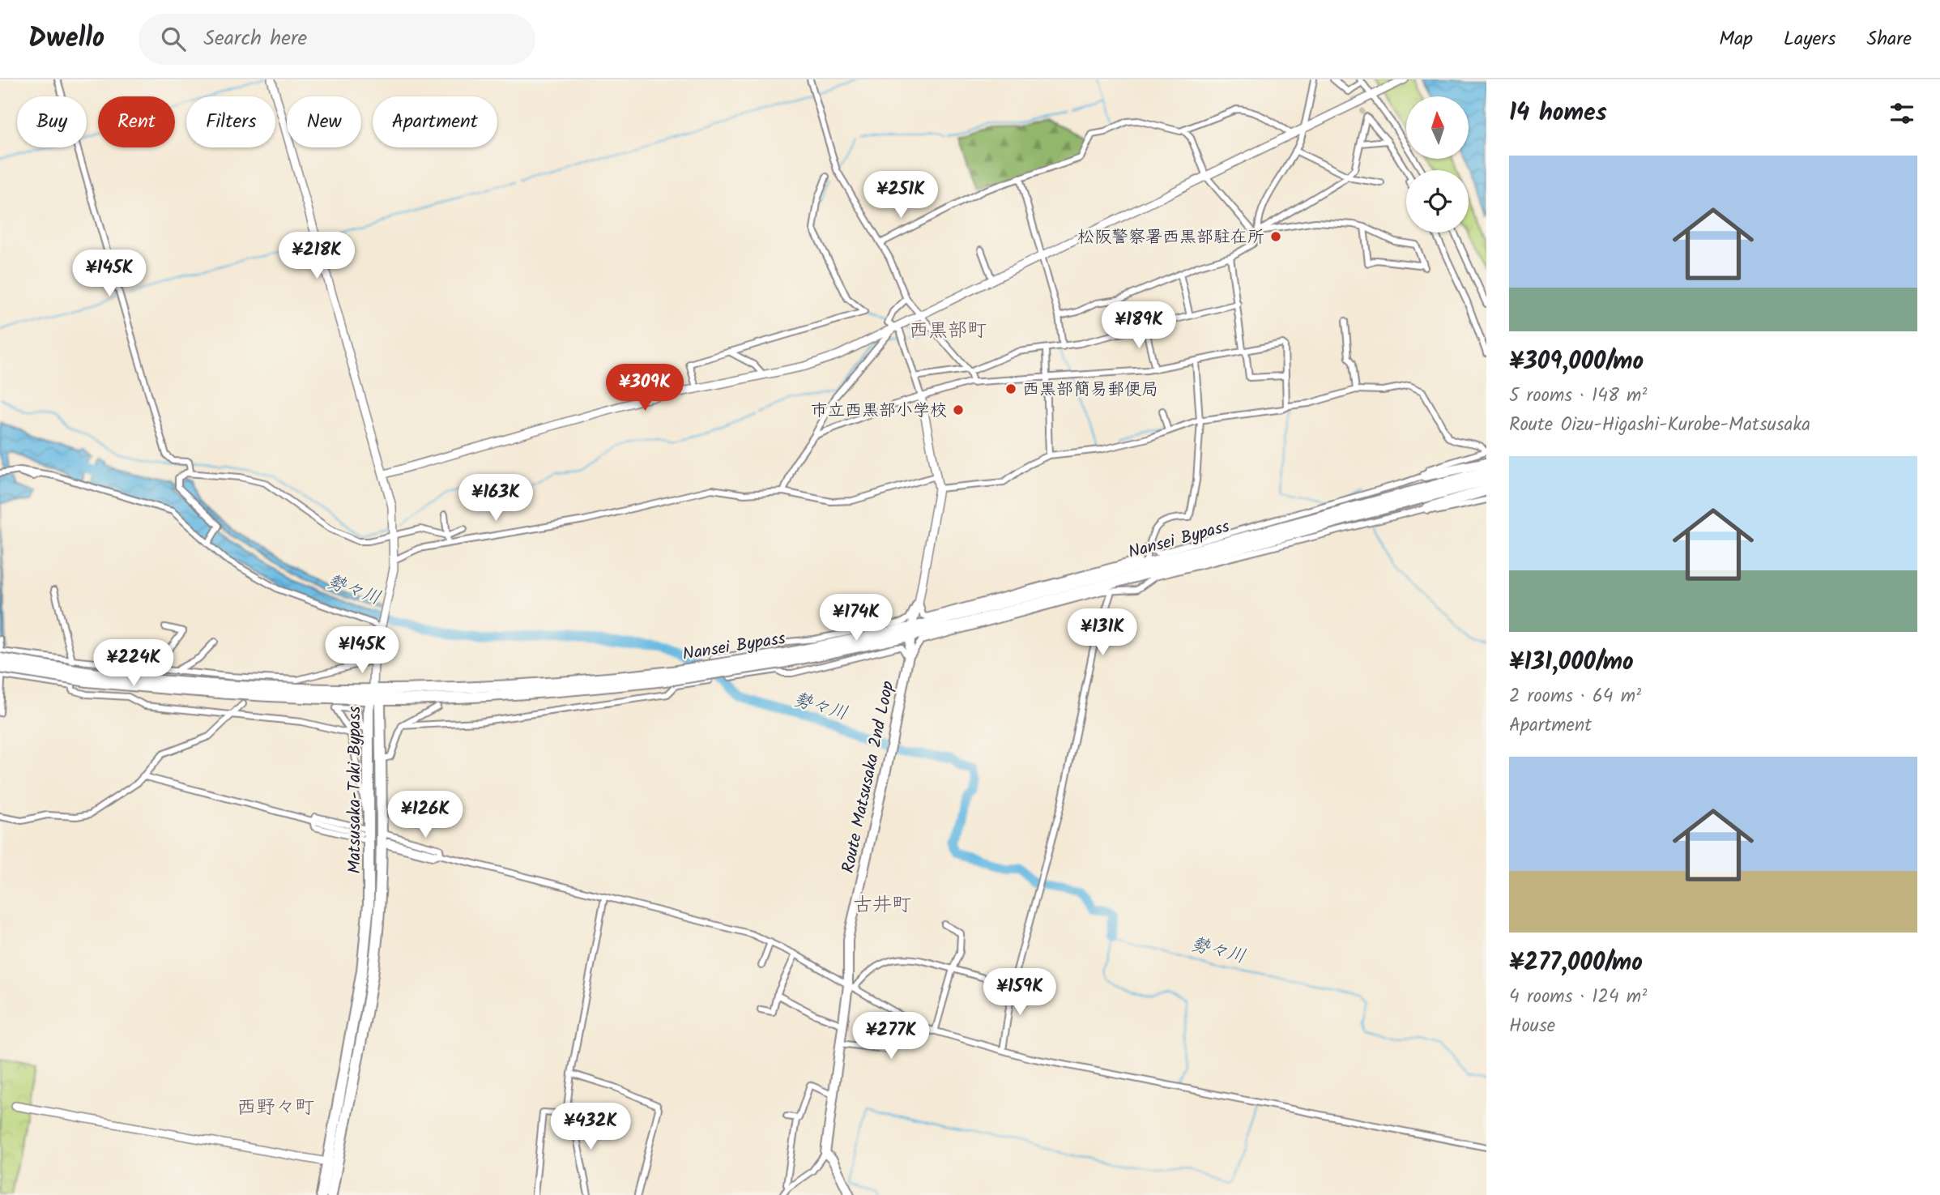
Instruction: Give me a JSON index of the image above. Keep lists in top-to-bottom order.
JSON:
{
  "streets": {
    "highway": ["Nansei Bypass", "Matsusaka-Taki Bypass"],
    "main road": ["Route Matsusaka 2nd Loop"]
  },
  "crossings": [
    ["Nansei Bypass", "Route Matsusaka 2nd Loop"],
    ["Nansei Bypass", "Matsusaka-Taki Bypass"]
  ],
  "districts": ["西黒部町", "古井町", "西野々町"],
  "water": ["勢々川"],
  "places": ["松阪警察署西黒部駐在所", "西黒部簡易郵便局", "市立西黒部小学校"],
  "north": "top",
  "page": {
    "header": "Dwello",
    "search": "Search here",
    "nav": ["Map", "Layers", "Share"],
    "heading": "14 homes",
    "chip": [
      "Buy",
      "Rent",
      "Filters",
      "New",
      "Apartment"
    ],
    "list": [
      {
        "name": "¥309,000/mo",
        "note": "5 rooms · 148 m² · Route Oizu-Higashi-Kurobe-Matsusaka"
      },
      {
        "name": "¥131,000/mo",
        "note": "2 rooms · 64 m² · Apartment"
      },
      {
        "name": "¥277,000/mo",
        "note": "4 rooms · 124 m² · House"
      }
    ],
    "price": [
      "¥251K",
      "¥218K",
      "¥145K",
      "¥189K",
      "¥309K",
      "¥163K",
      "¥174K",
      "¥131K",
      "¥145K",
      "¥224K",
      "¥126K",
      "¥159K",
      "¥277K",
      "¥432K"
    ]
  }
}
